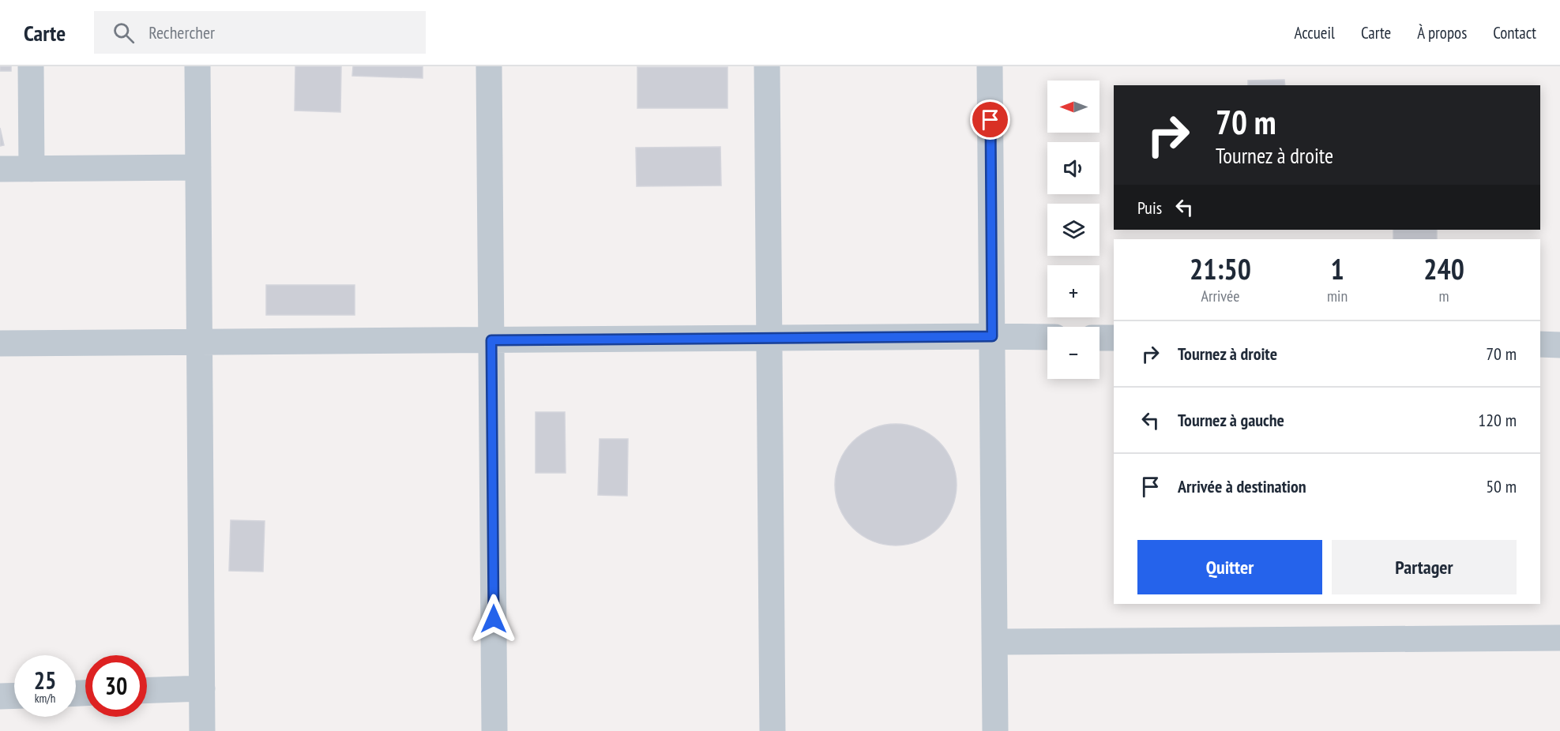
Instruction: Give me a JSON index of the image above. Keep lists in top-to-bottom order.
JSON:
{
  "north": "left",
  "page": {
    "header": "Carte",
    "search": "Rechercher",
    "nav": [
      "Accueil",
      "Carte",
      "À propos",
      "Contact"
    ],
    "map_buttons": ["+", "−"],
    "turn": ["70 m", "Tournez à droite"],
    "then": "Puis",
    "eta": [
      "21:50",
      "Arrivée",
      "1",
      "min",
      "240",
      "m"
    ],
    "list": [
      {
        "name": "Tournez à droite",
        "value": "70 m"
      },
      {
        "name": "Tournez à gauche",
        "value": "120 m"
      },
      {
        "name": "Arrivée à destination",
        "value": "50 m"
      }
    ],
    "buttons": ["Quitter", "Partager"],
    "speed": "25 km/h",
    "limit": "30"
  }
}
